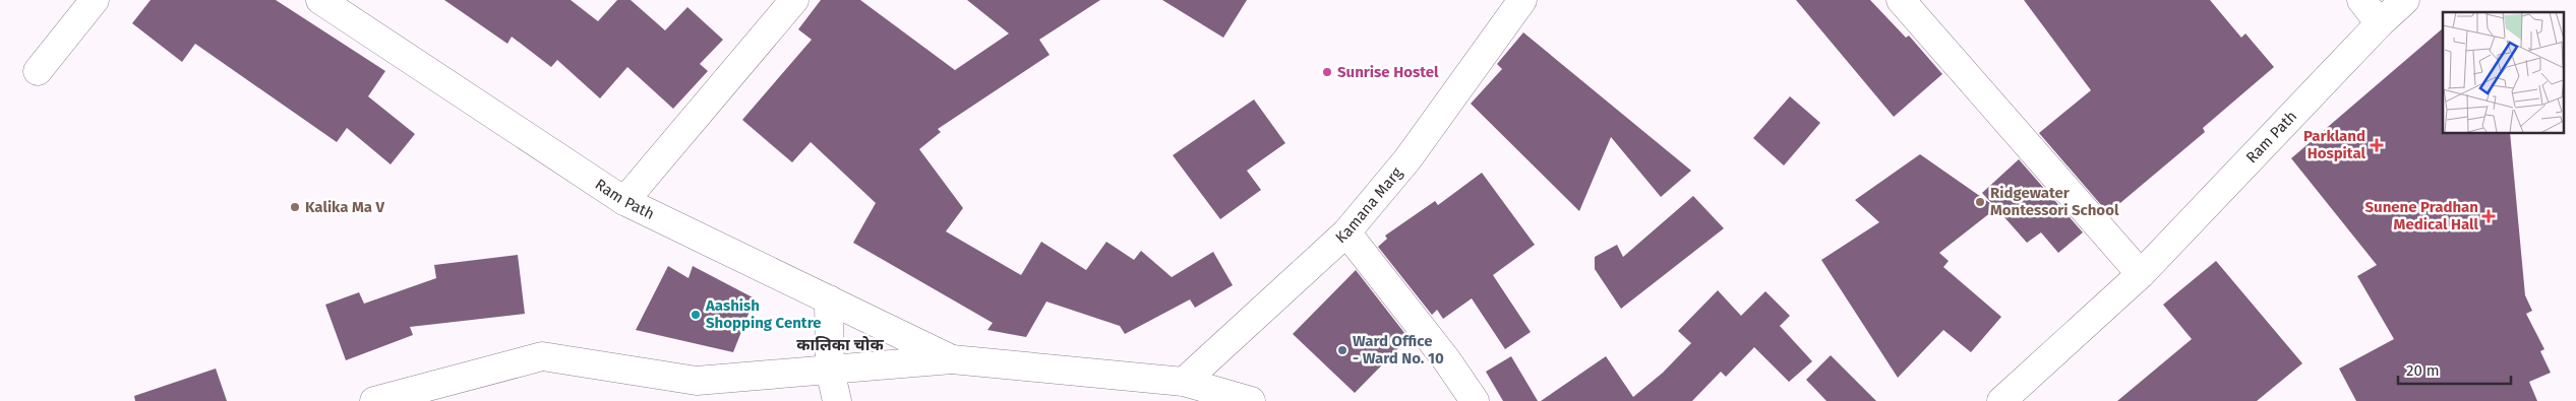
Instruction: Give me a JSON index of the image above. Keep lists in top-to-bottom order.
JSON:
{
  "streets": {
    "street": ["Ram Path", "Kamana Marg"]
  },
  "districts": ["कालिका चोक"],
  "places": {
    "other": [
      "Sunrise Hostel",
      "Ridgewater Montessori School",
      "Kalika Ma V",
      "Aashish Shopping Centre",
      "Ward Office - Ward No. 10"
    ],
    "health": ["Parkland Hospital", "Sunene Pradhan Medical Hall"]
  },
  "scale_bar": "20 m"
}
